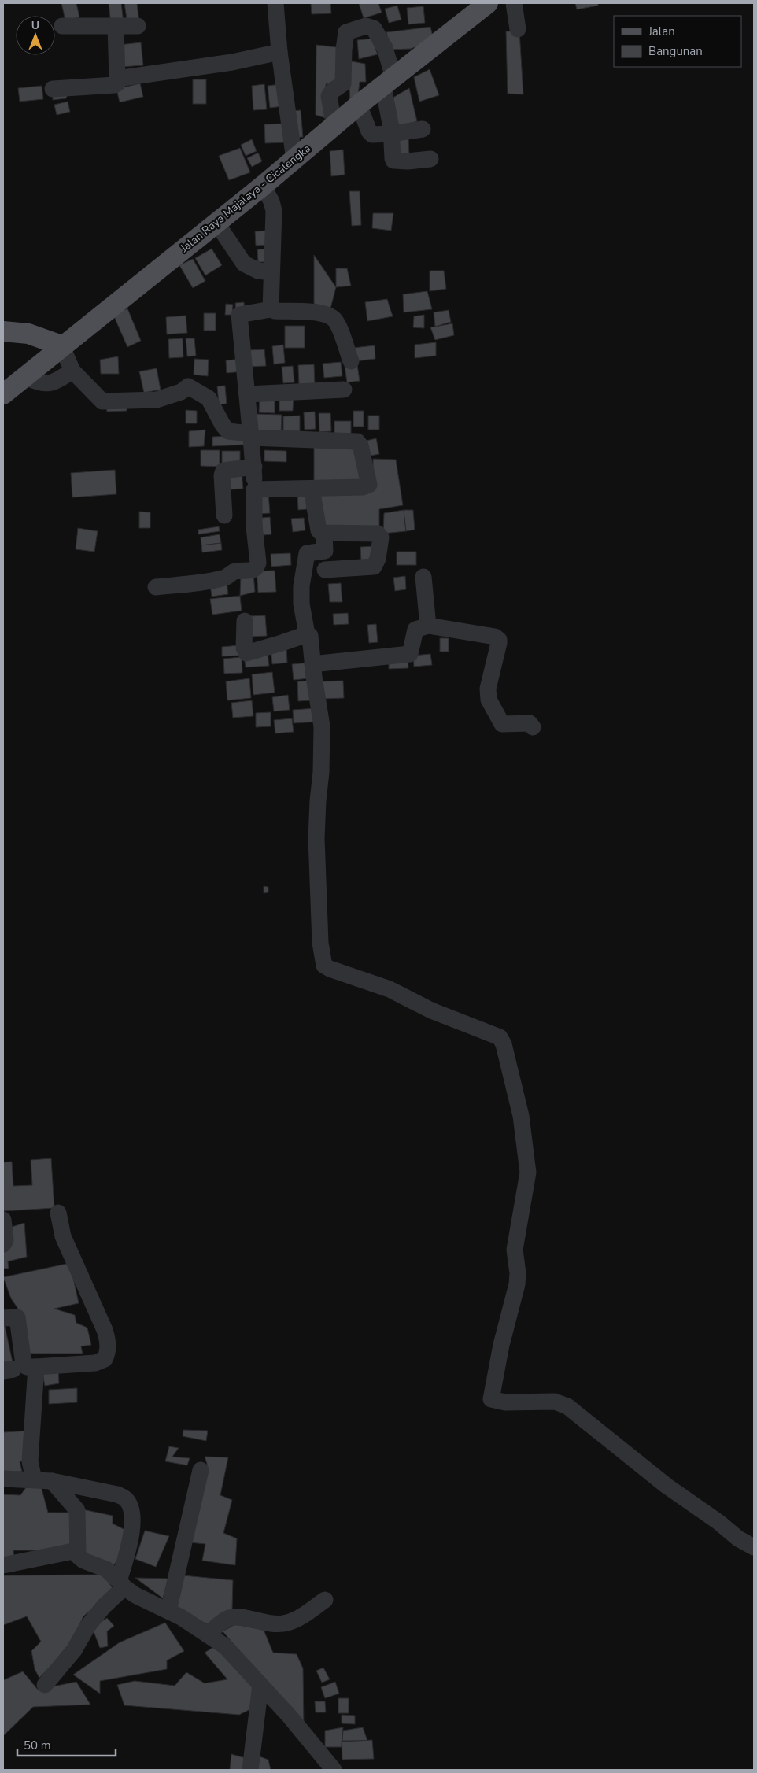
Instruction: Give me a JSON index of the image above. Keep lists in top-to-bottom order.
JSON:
{
  "streets": {
    "main road": ["Jalan Raya Majalaya - Cicalengka"]
  },
  "legend": ["Jalan", "Bangunan"],
  "scale_bar": "50 m",
  "north": "top"
}
